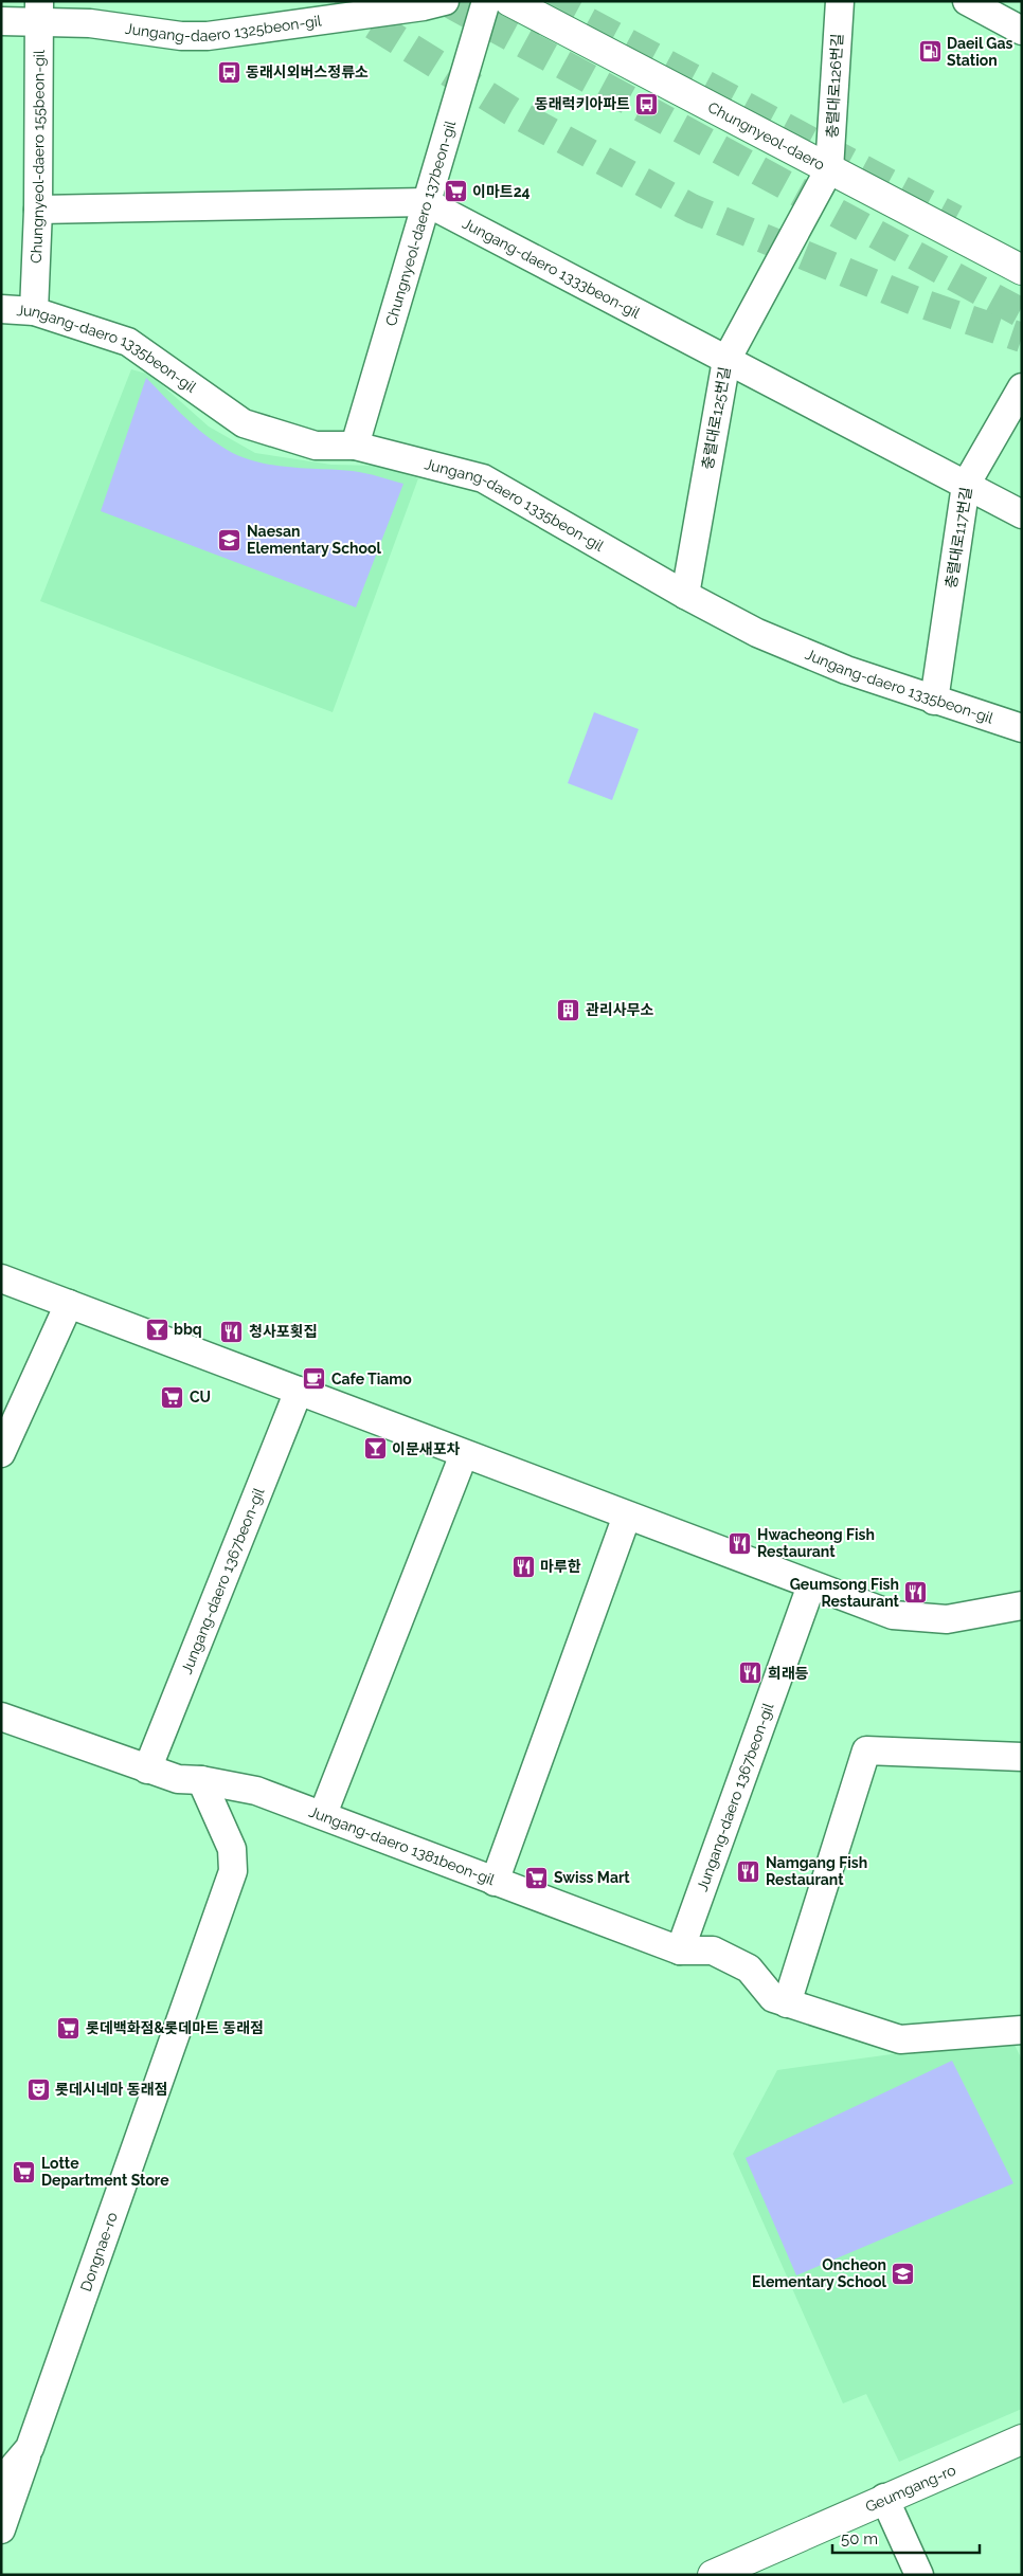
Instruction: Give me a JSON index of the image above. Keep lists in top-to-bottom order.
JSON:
{
  "streets": {
    "main road": ["Chungnyeol-daero", "Geumgang-ro"],
    "street": [
      "Jungang-daero 1325beon-gil",
      "충렬대로126번길",
      "Chungnyeol-daero 155beon-gil",
      "Chungnyeol-daero 137beon-gil",
      "Jungang-daero 1333beon-gil",
      "Jungang-daero 1335beon-gil",
      "충렬대로125번길",
      "충렬대로117번길",
      "Jungang-daero 1367beon-gil",
      "Jungang-daero 1381beon-gil",
      "Dongnae-ro"
    ]
  },
  "crossings": [
    ["Jungang-daero 1325beon-gil", "Chungnyeol-daero 155beon-gil"],
    ["충렬대로126번길", "Chungnyeol-daero"],
    ["충렬대로126번길", "충렬대로125번길"],
    ["Chungnyeol-daero", "충렬대로125번길"],
    ["Chungnyeol-daero 155beon-gil", "Jungang-daero 1333beon-gil"],
    ["Chungnyeol-daero 155beon-gil", "Jungang-daero 1335beon-gil"],
    ["Chungnyeol-daero 137beon-gil", "Jungang-daero 1333beon-gil"],
    ["Chungnyeol-daero 137beon-gil", "Jungang-daero 1335beon-gil"],
    ["Jungang-daero 1333beon-gil", "충렬대로125번길"],
    ["Jungang-daero 1333beon-gil", "충렬대로117번길"],
    ["Jungang-daero 1335beon-gil", "충렬대로125번길"],
    ["Jungang-daero 1335beon-gil", "충렬대로117번길"],
    ["Jungang-daero 1367beon-gil", "Jungang-daero 1381beon-gil"],
    ["Jungang-daero 1381beon-gil", "Dongnae-ro"]
  ],
  "places": {
    "fuel station": ["Daeil Gas Station"],
    "bus stop": ["동래시외버스정류소", "동래럭키아파트"],
    "supermarket": [
      "이마트24",
      "CU",
      "Swiss Mart",
      "롯데백화점&롯데마트 동래점",
      "Lotte Department Store"
    ],
    "school or university": ["Naesan Elementary School", "Oncheon Elementary School"],
    "building": ["관리사무소"],
    "bar": ["bbq", "이문새포차"],
    "restaurant": [
      "청사포횟집",
      "Hwacheong Fish Restaurant",
      "마루한",
      "Geumsong Fish Restaurant",
      "희래등",
      "Namgang Fish Restaurant"
    ],
    "cafe": ["Cafe Tiamo"],
    "theatre": ["롯데시네마 동래점"]
  },
  "scale_bar": "50 m"
}
